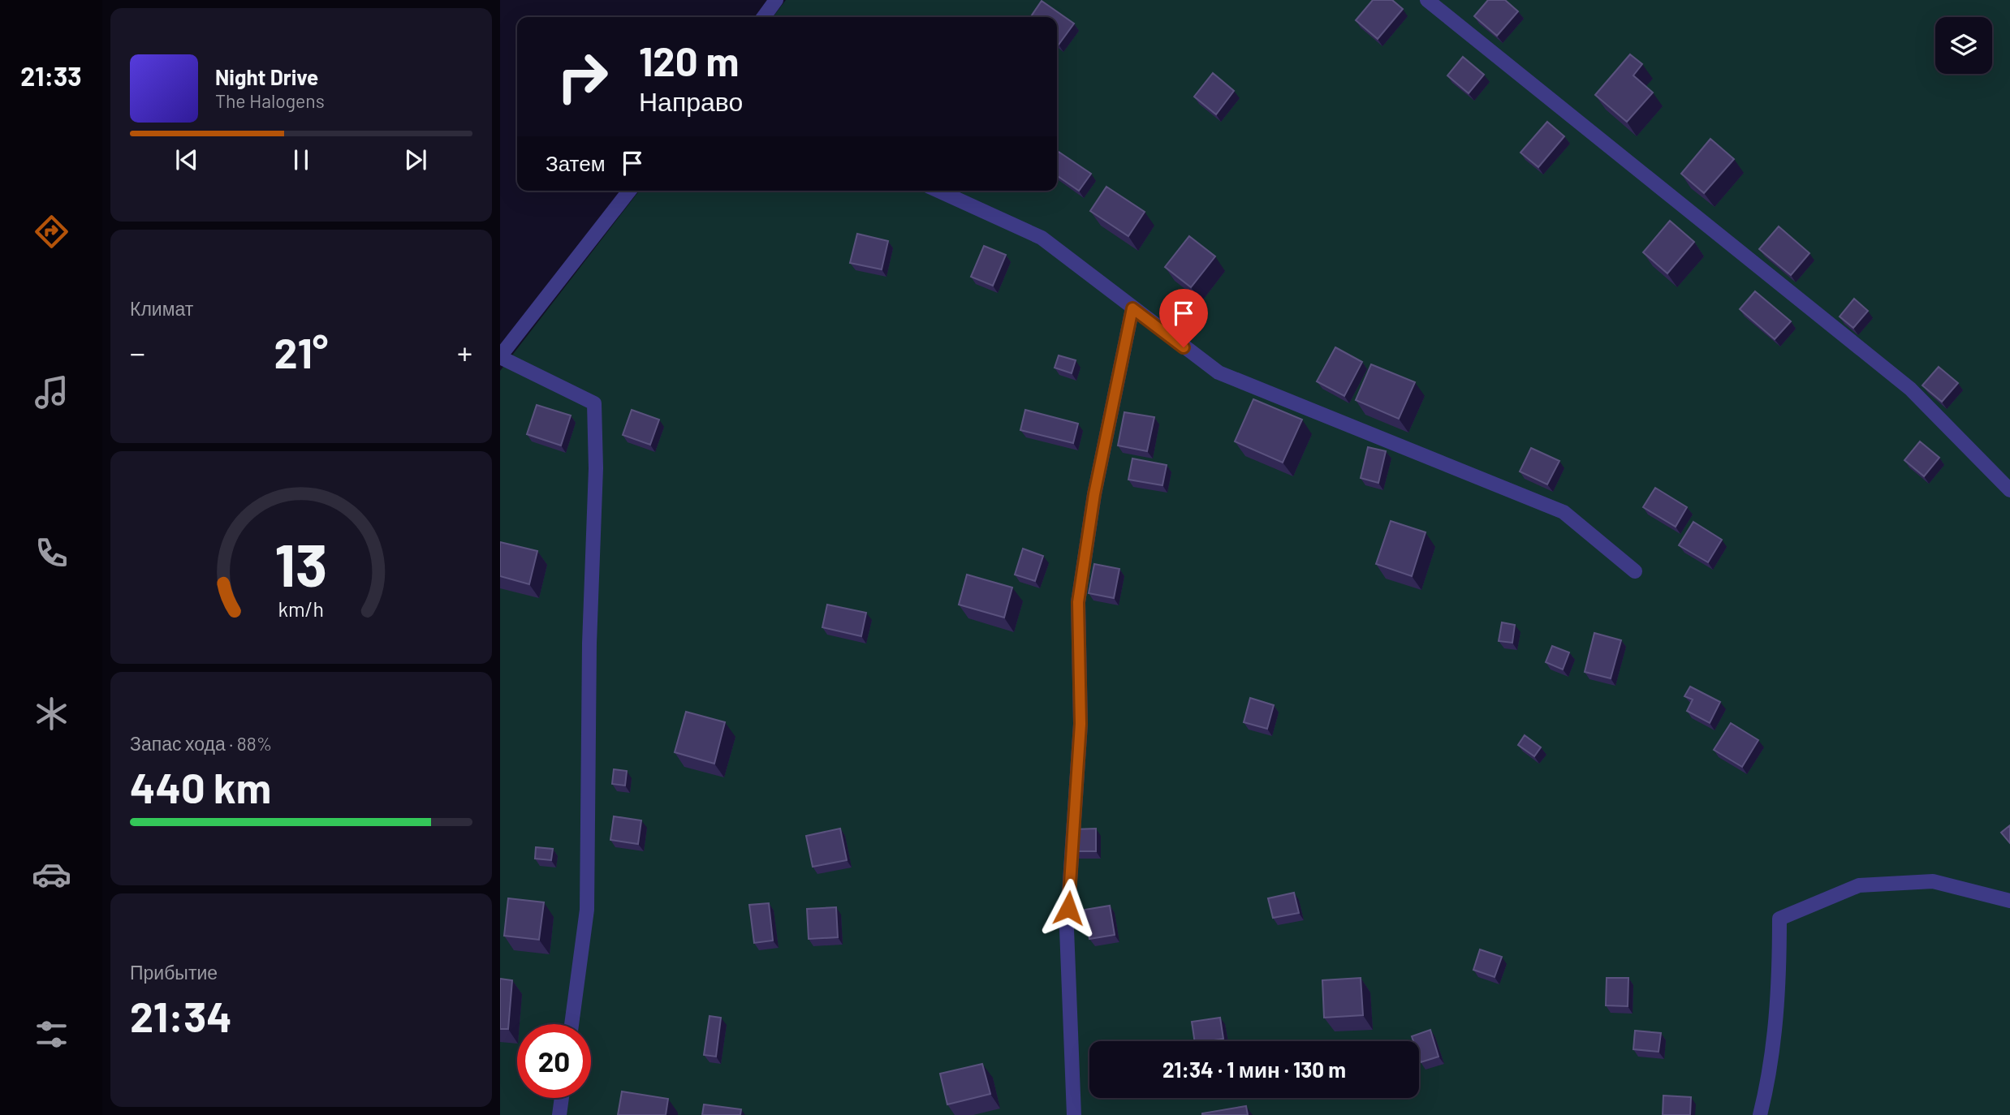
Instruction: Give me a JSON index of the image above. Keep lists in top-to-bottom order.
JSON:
{
  "page": {
    "tabs": "21:33",
    "turn": ["120 m", "Направо"],
    "song": ["Night Drive", "The Halogens"],
    "then": "Затем",
    "tile": [
      "Климат",
      ["Запас хода · 88%", "440 km"],
      ["Прибытие", "21:34"]
    ],
    "heat": ["−", "21°", "+"],
    "limit": "20",
    "trip": "21:34 · 1 мин · 130 m",
    "gauge": ["13", "km/h"]
  }
}
